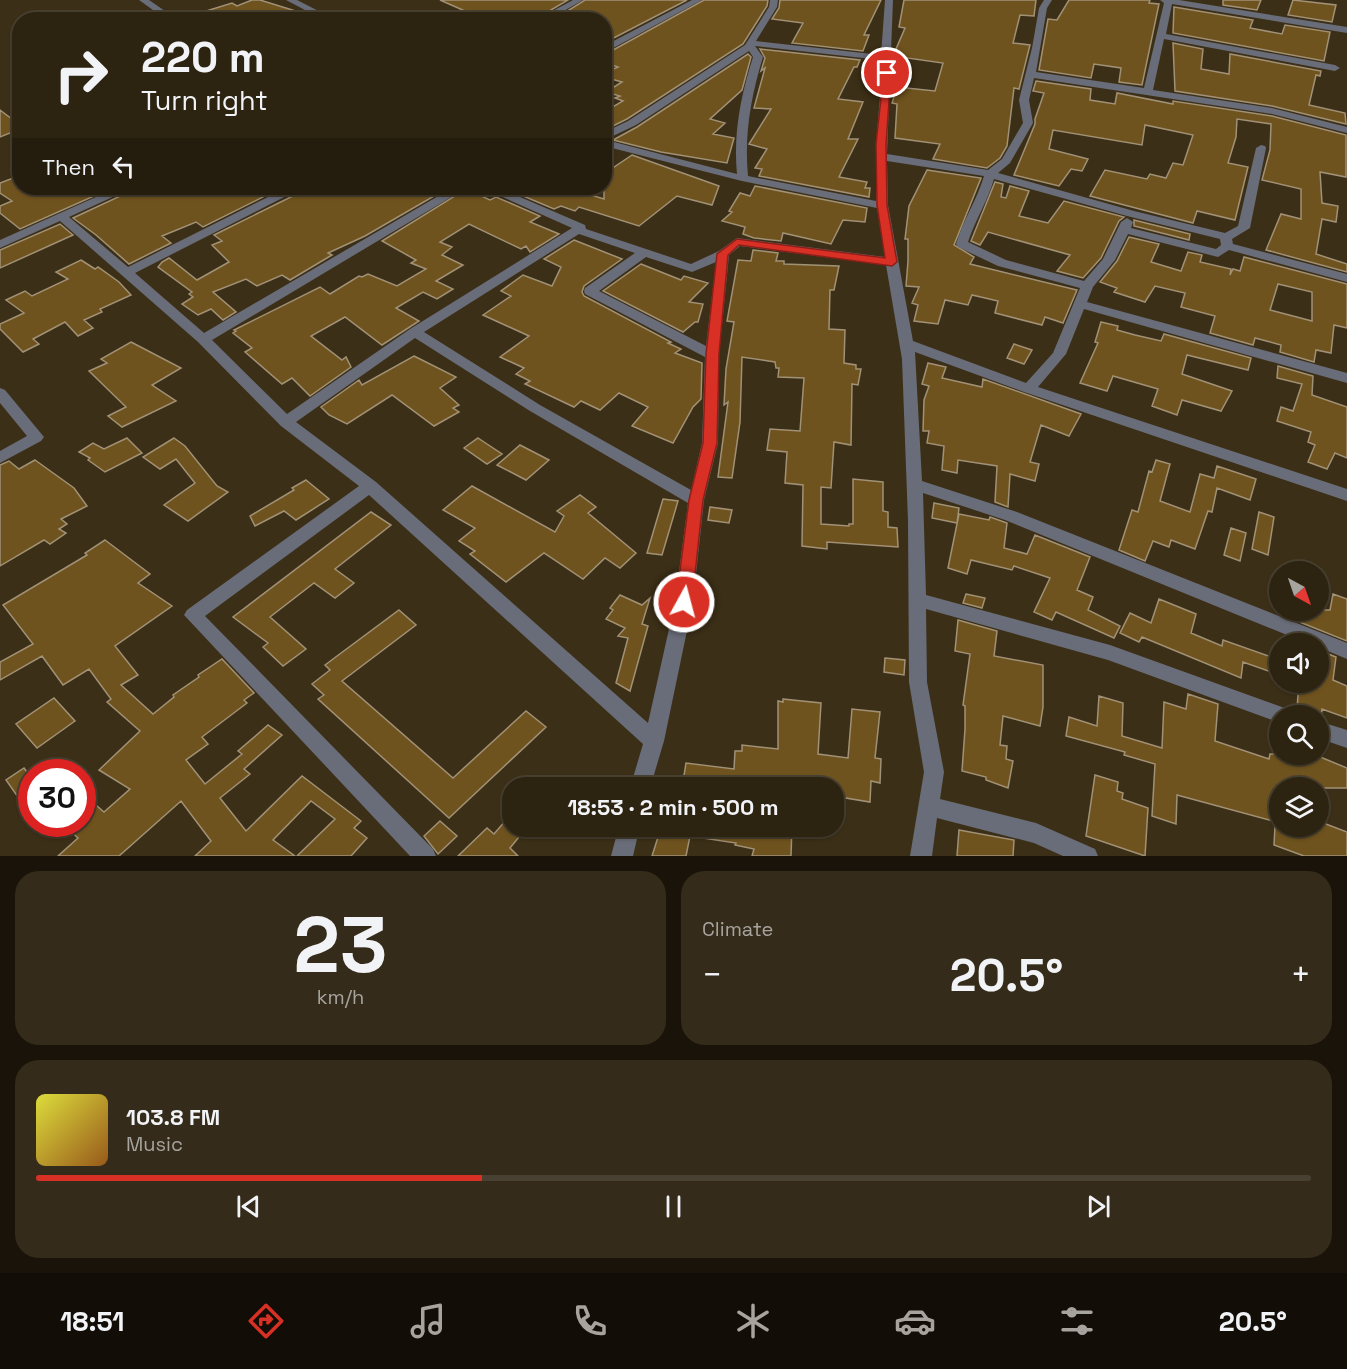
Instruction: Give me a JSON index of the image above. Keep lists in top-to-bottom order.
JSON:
{
  "north": "bottom right",
  "page": {
    "turn": ["220 m", "Turn right"],
    "then": "Then",
    "limit": "30",
    "trip": "18:53 · 2 min · 500 m",
    "tile": [
      ["23", "km/h"],
      "Climate"
    ],
    "heat": ["−", "20.5°", "+"],
    "song": ["103.8 FM", "Music"],
    "tabs": ["18:51", "20.5°"]
  }
}
